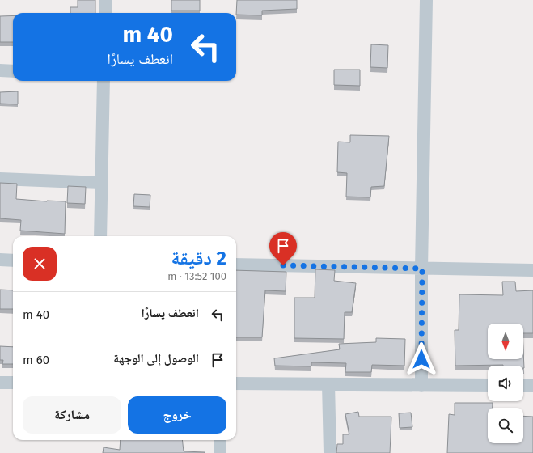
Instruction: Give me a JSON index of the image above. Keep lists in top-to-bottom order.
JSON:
{
  "north": "bottom",
  "page": {
    "turn": ["40 m", "انعطف يسارًا"],
    "heading": ["2 دقيقة", "100 m · 13:52"],
    "list": [
      {
        "name": "انعطف يسارًا",
        "value": "40 m"
      },
      {
        "name": "الوصول إلى الوجهة",
        "value": "60 m"
      }
    ],
    "buttons": ["خروج", "مشاركة"]
  }
}
